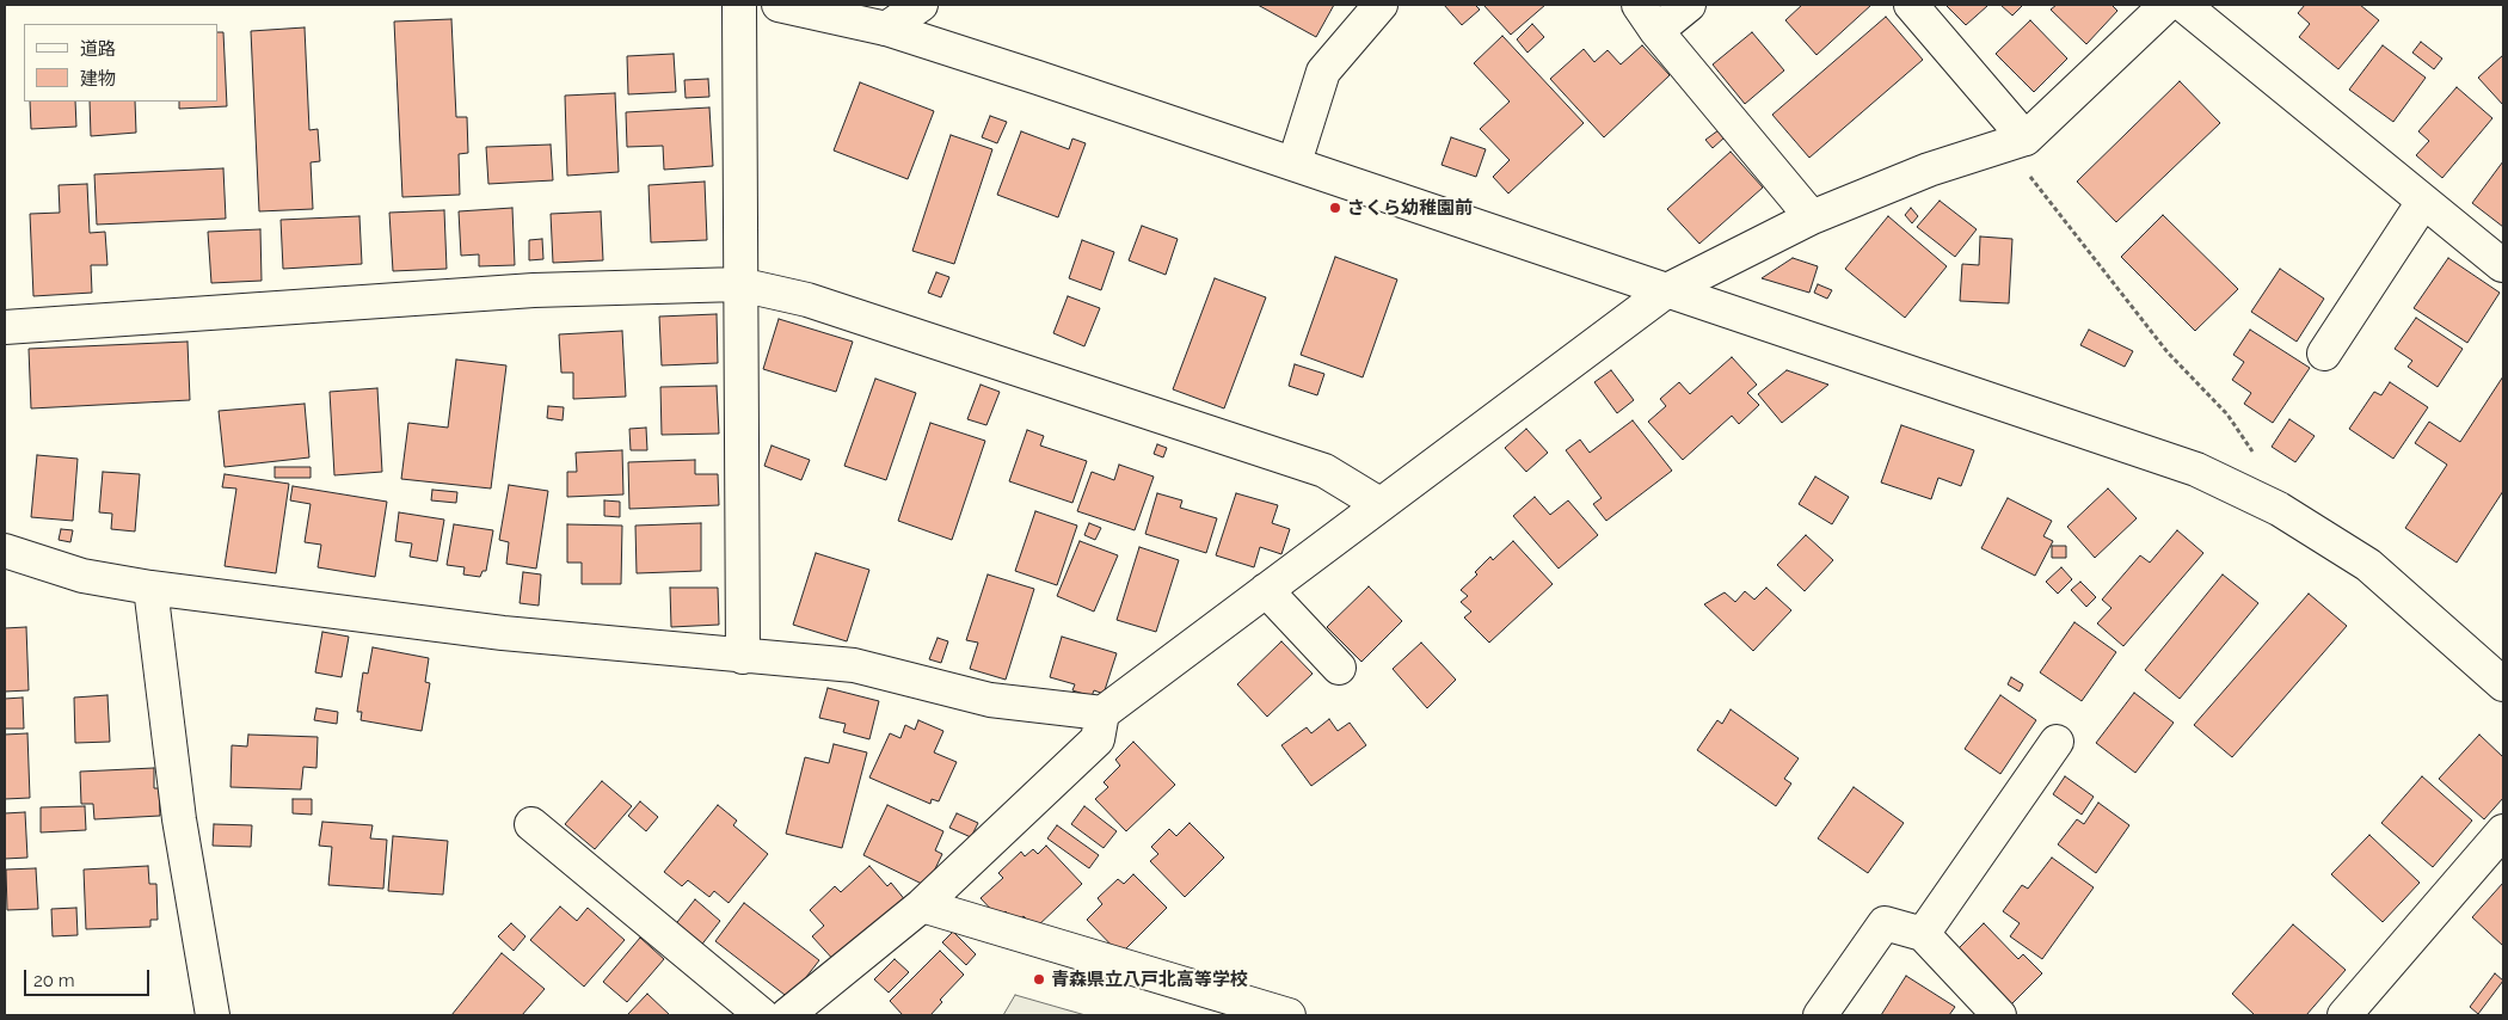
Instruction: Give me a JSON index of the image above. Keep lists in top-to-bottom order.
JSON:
{
  "places": ["さくら幼稚園前", "青森県立八戸北高等学校"],
  "legend": ["道路", "建物"],
  "scale_bar": "20 m"
}
